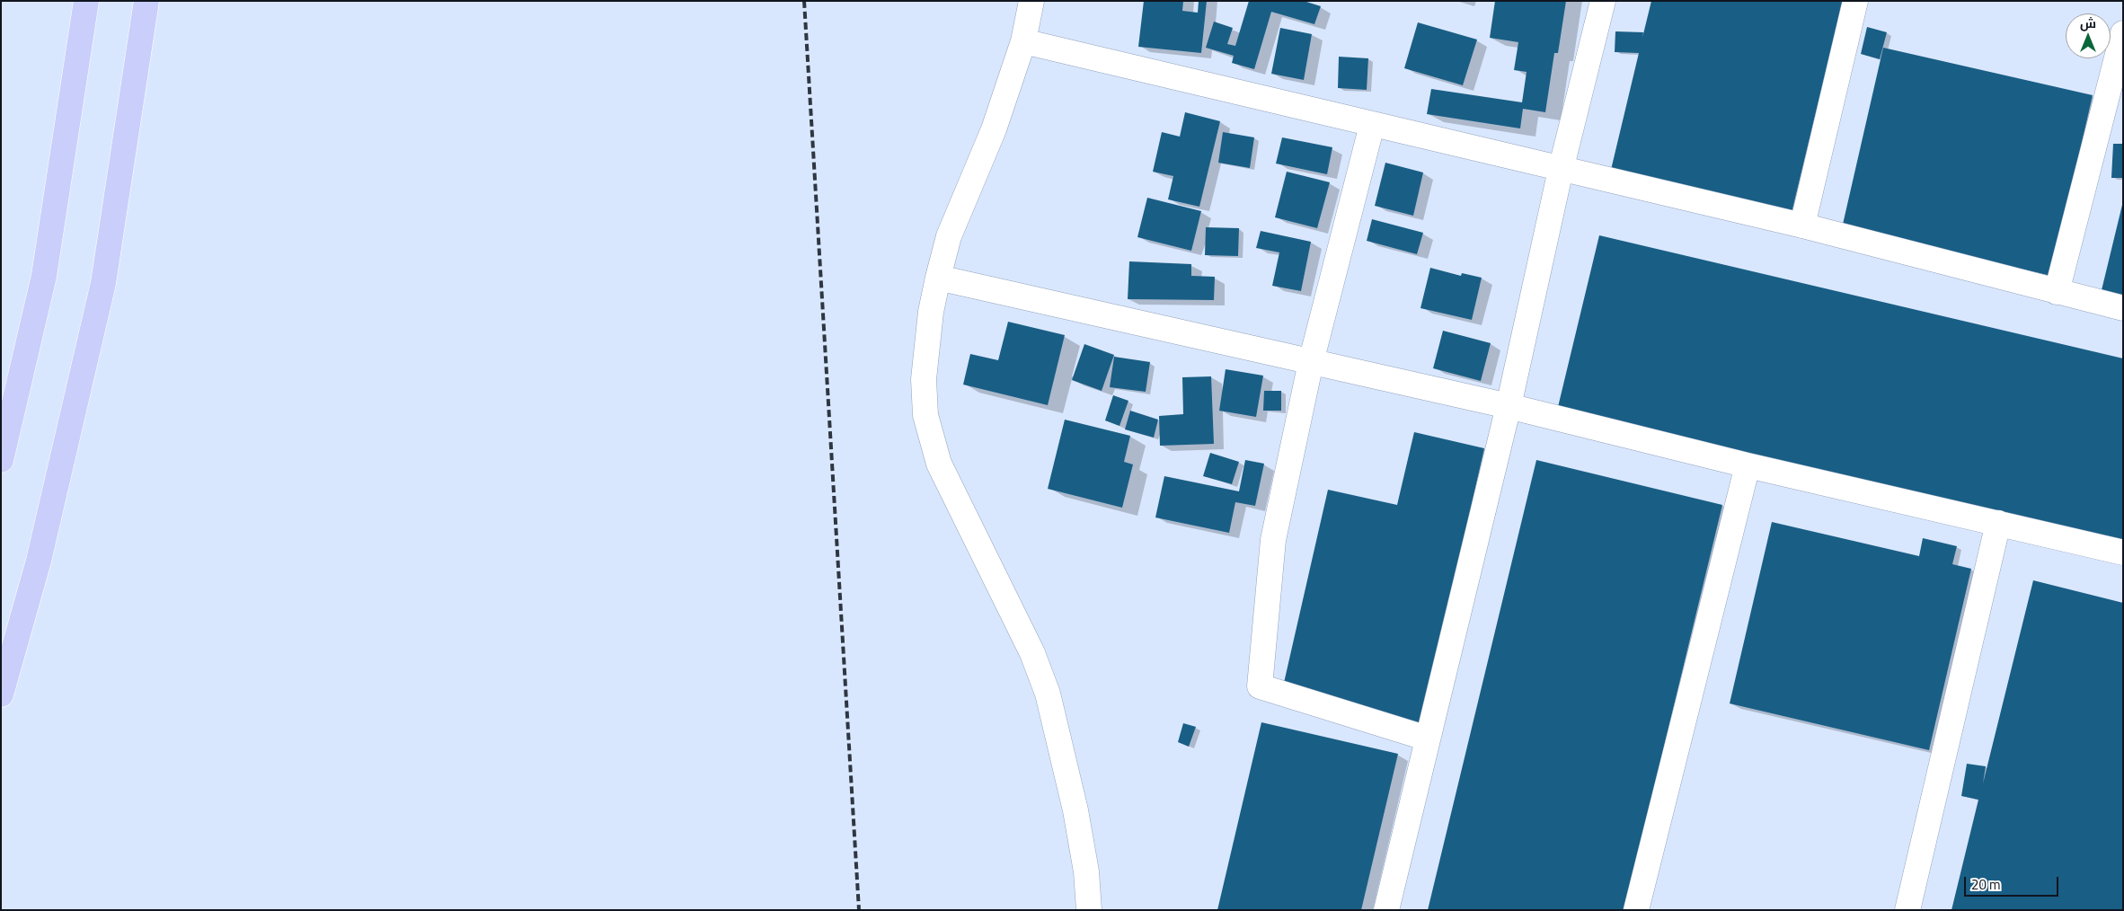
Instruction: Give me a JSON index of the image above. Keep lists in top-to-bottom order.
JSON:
{
  "scale_bar": "20 m",
  "north": "top"
}
